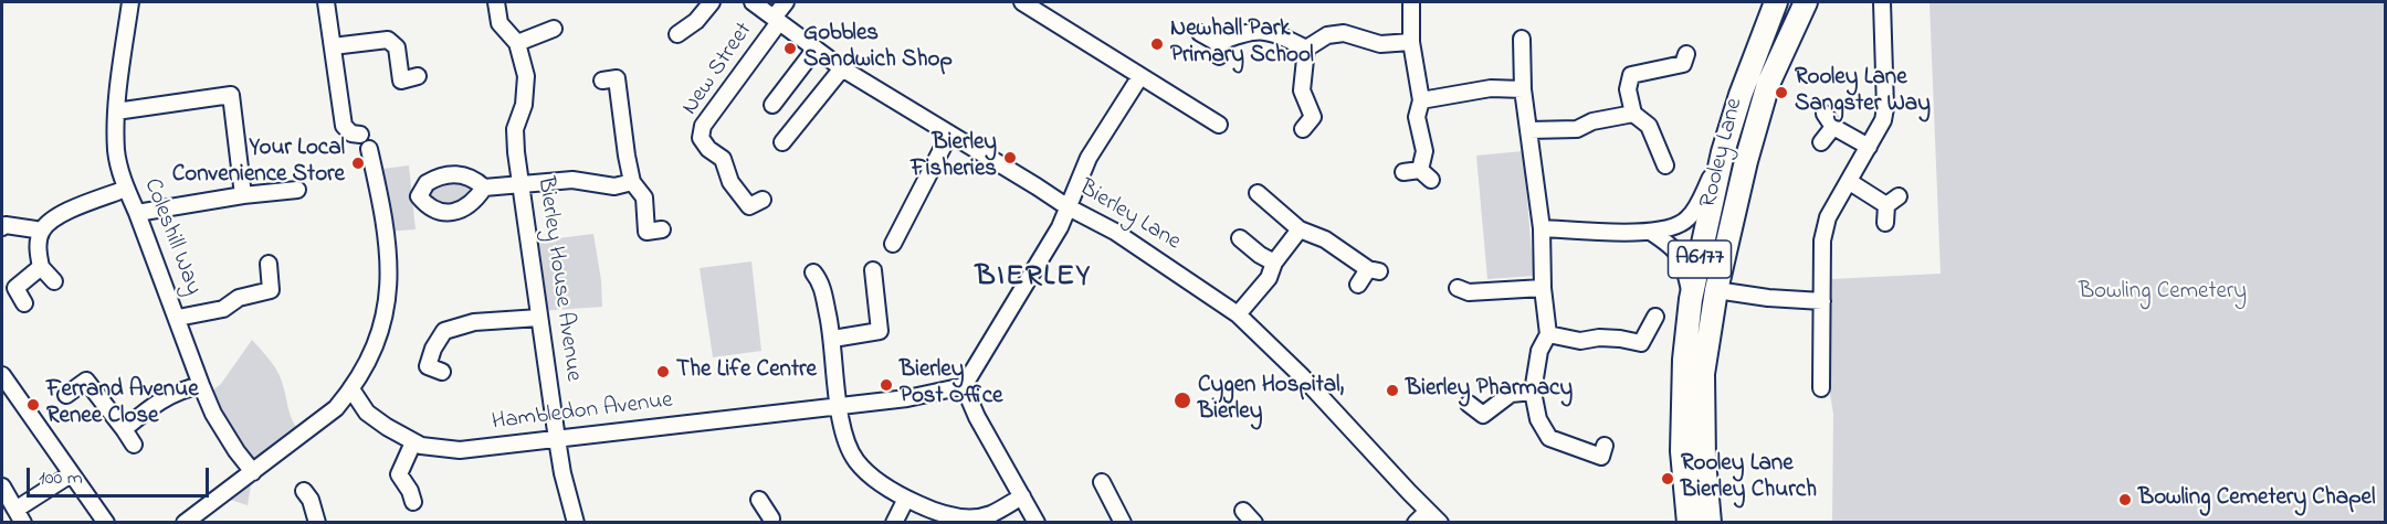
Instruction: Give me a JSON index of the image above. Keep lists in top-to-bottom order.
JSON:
{
  "streets": {
    "highway": ["Rooley Lane", "A6177"],
    "street": [
      "New Street",
      "Bierley Lane",
      "Coleshill Way",
      "Bierley House Avenue",
      "Hambledon Avenue"
    ]
  },
  "crossings": [
    ["New Street", "Bierley Lane"],
    ["Bierley House Avenue", "Hambledon Avenue"]
  ],
  "districts": ["BIERLEY"],
  "parks": ["Bowling Cemetery"],
  "places": [
    "Newhall Park Primary School",
    "Gobbles Sandwich Shop",
    "Rooley Lane Sangster Way",
    "Bierley Fisheries",
    "Your Local Convenience Store",
    "The Life Centre",
    "Bierley Post Office",
    "Bierley Pharmacy",
    "Cygen Hospital, Bierley",
    "Ferrand Avenue Renee Close",
    "Rooley Lane Bierley Church",
    "Bowling Cemetery Chapel"
  ],
  "scale_bar": "100 m"
}
